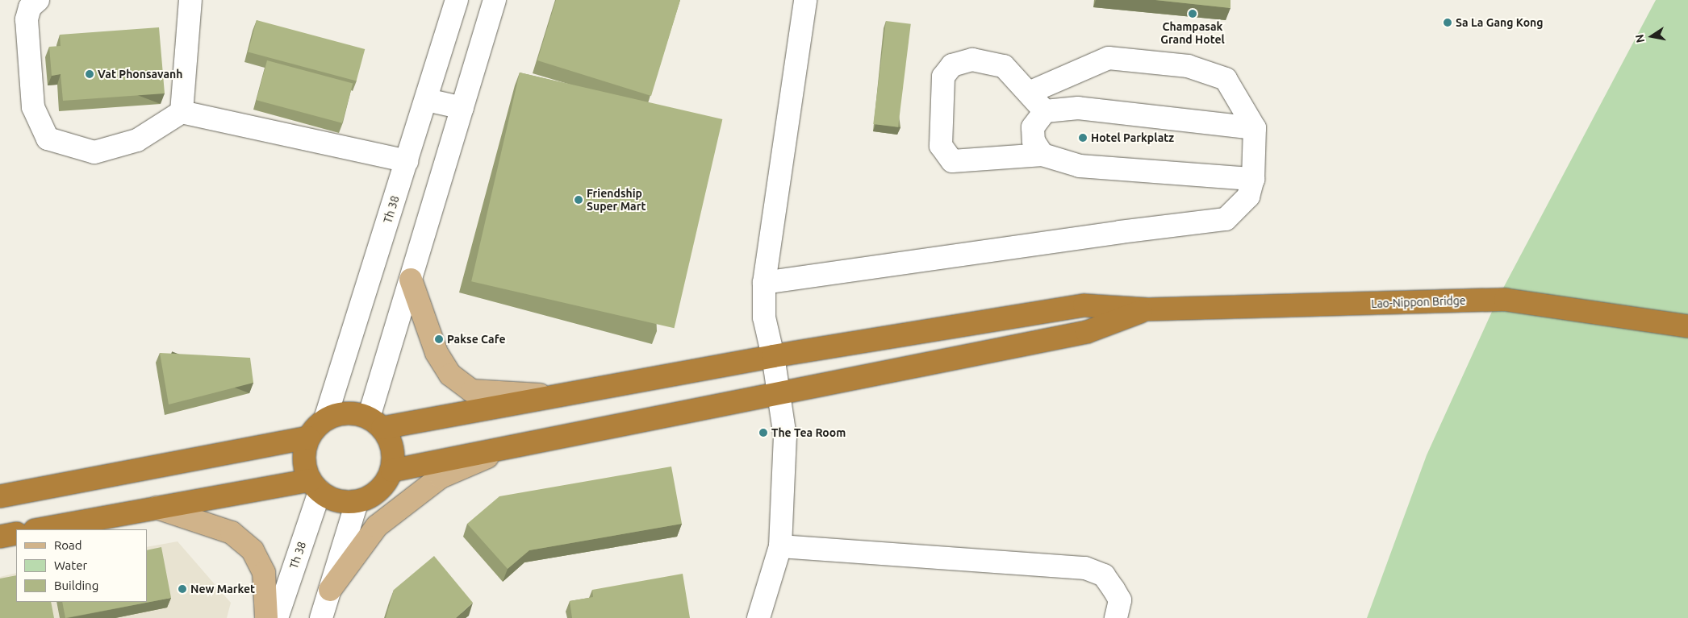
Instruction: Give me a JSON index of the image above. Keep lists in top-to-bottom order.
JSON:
{
  "streets": {
    "highway": ["Lao-Nippon Bridge"],
    "street": ["Th 38"]
  },
  "places": [
    "Champasak Grand Hotel",
    "Sa La Gang Kong",
    "Vat Phonsavanh",
    "Hotel Parkplatz",
    "Friendship Super Mart",
    "Pakse Cafe",
    "The Tea Room",
    "New Market"
  ],
  "legend": ["Road", "Water", "Building"],
  "north": "left"
}
